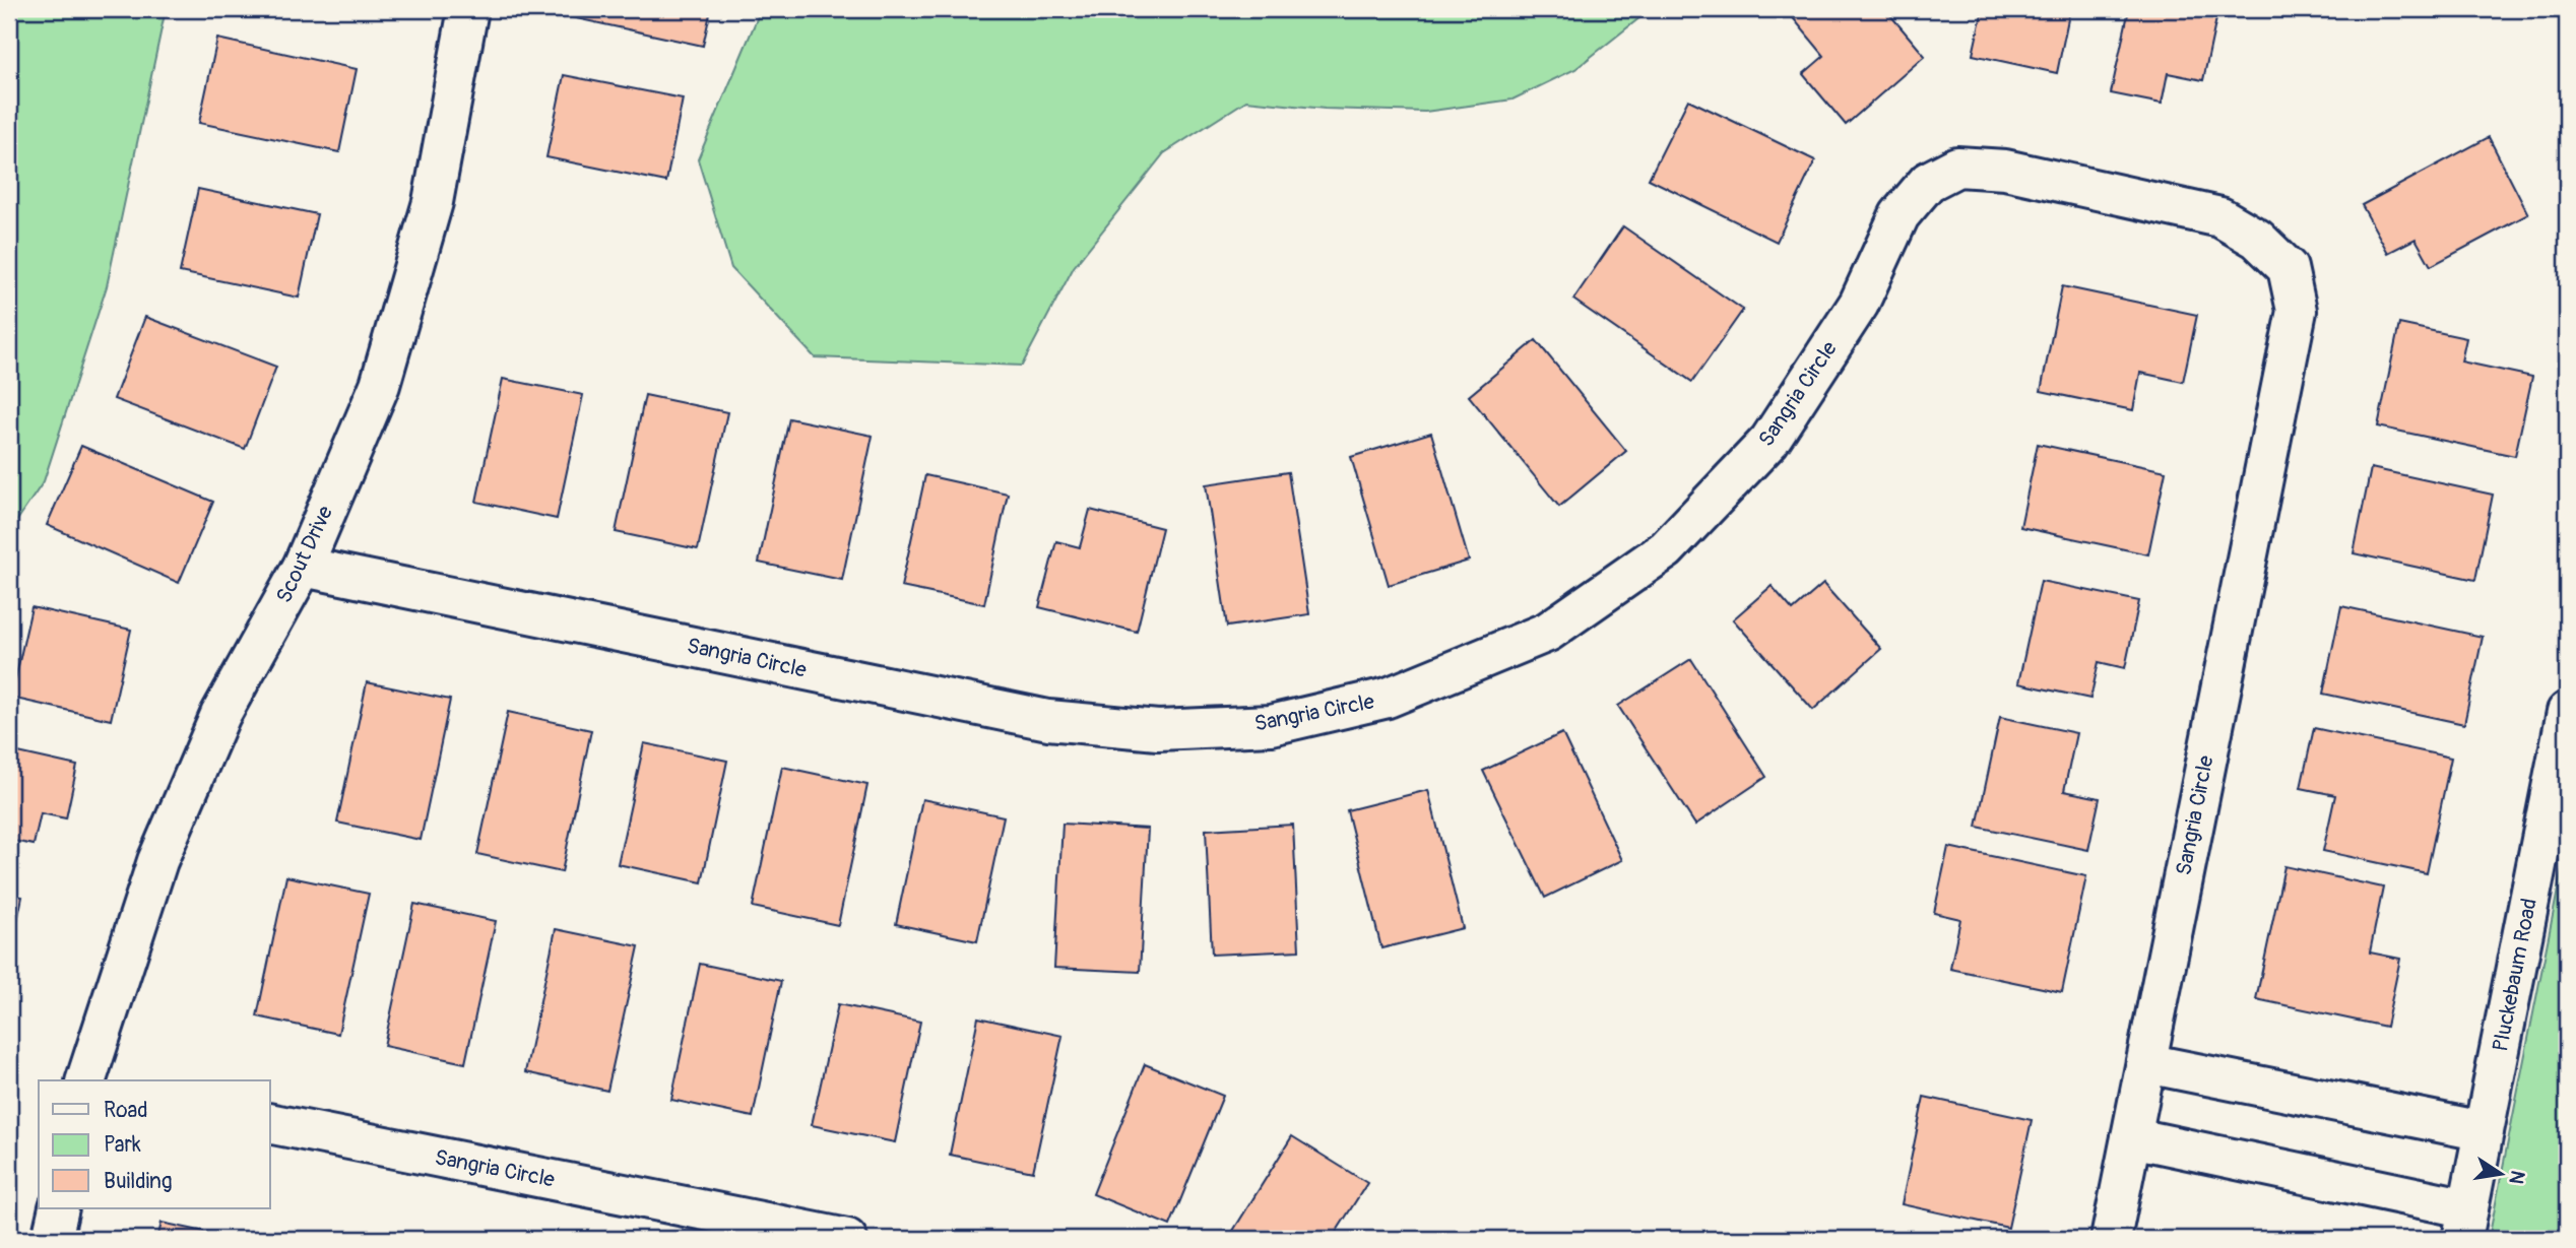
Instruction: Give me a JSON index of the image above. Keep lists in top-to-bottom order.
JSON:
{
  "streets": {
    "street": ["Sangria Circle", "Scout Drive", "Pluckebaum Road"]
  },
  "crossings": [
    ["Sangria Circle", "Scout Drive"]
  ],
  "legend": ["Road", "Park", "Building"],
  "north": "right"
}
